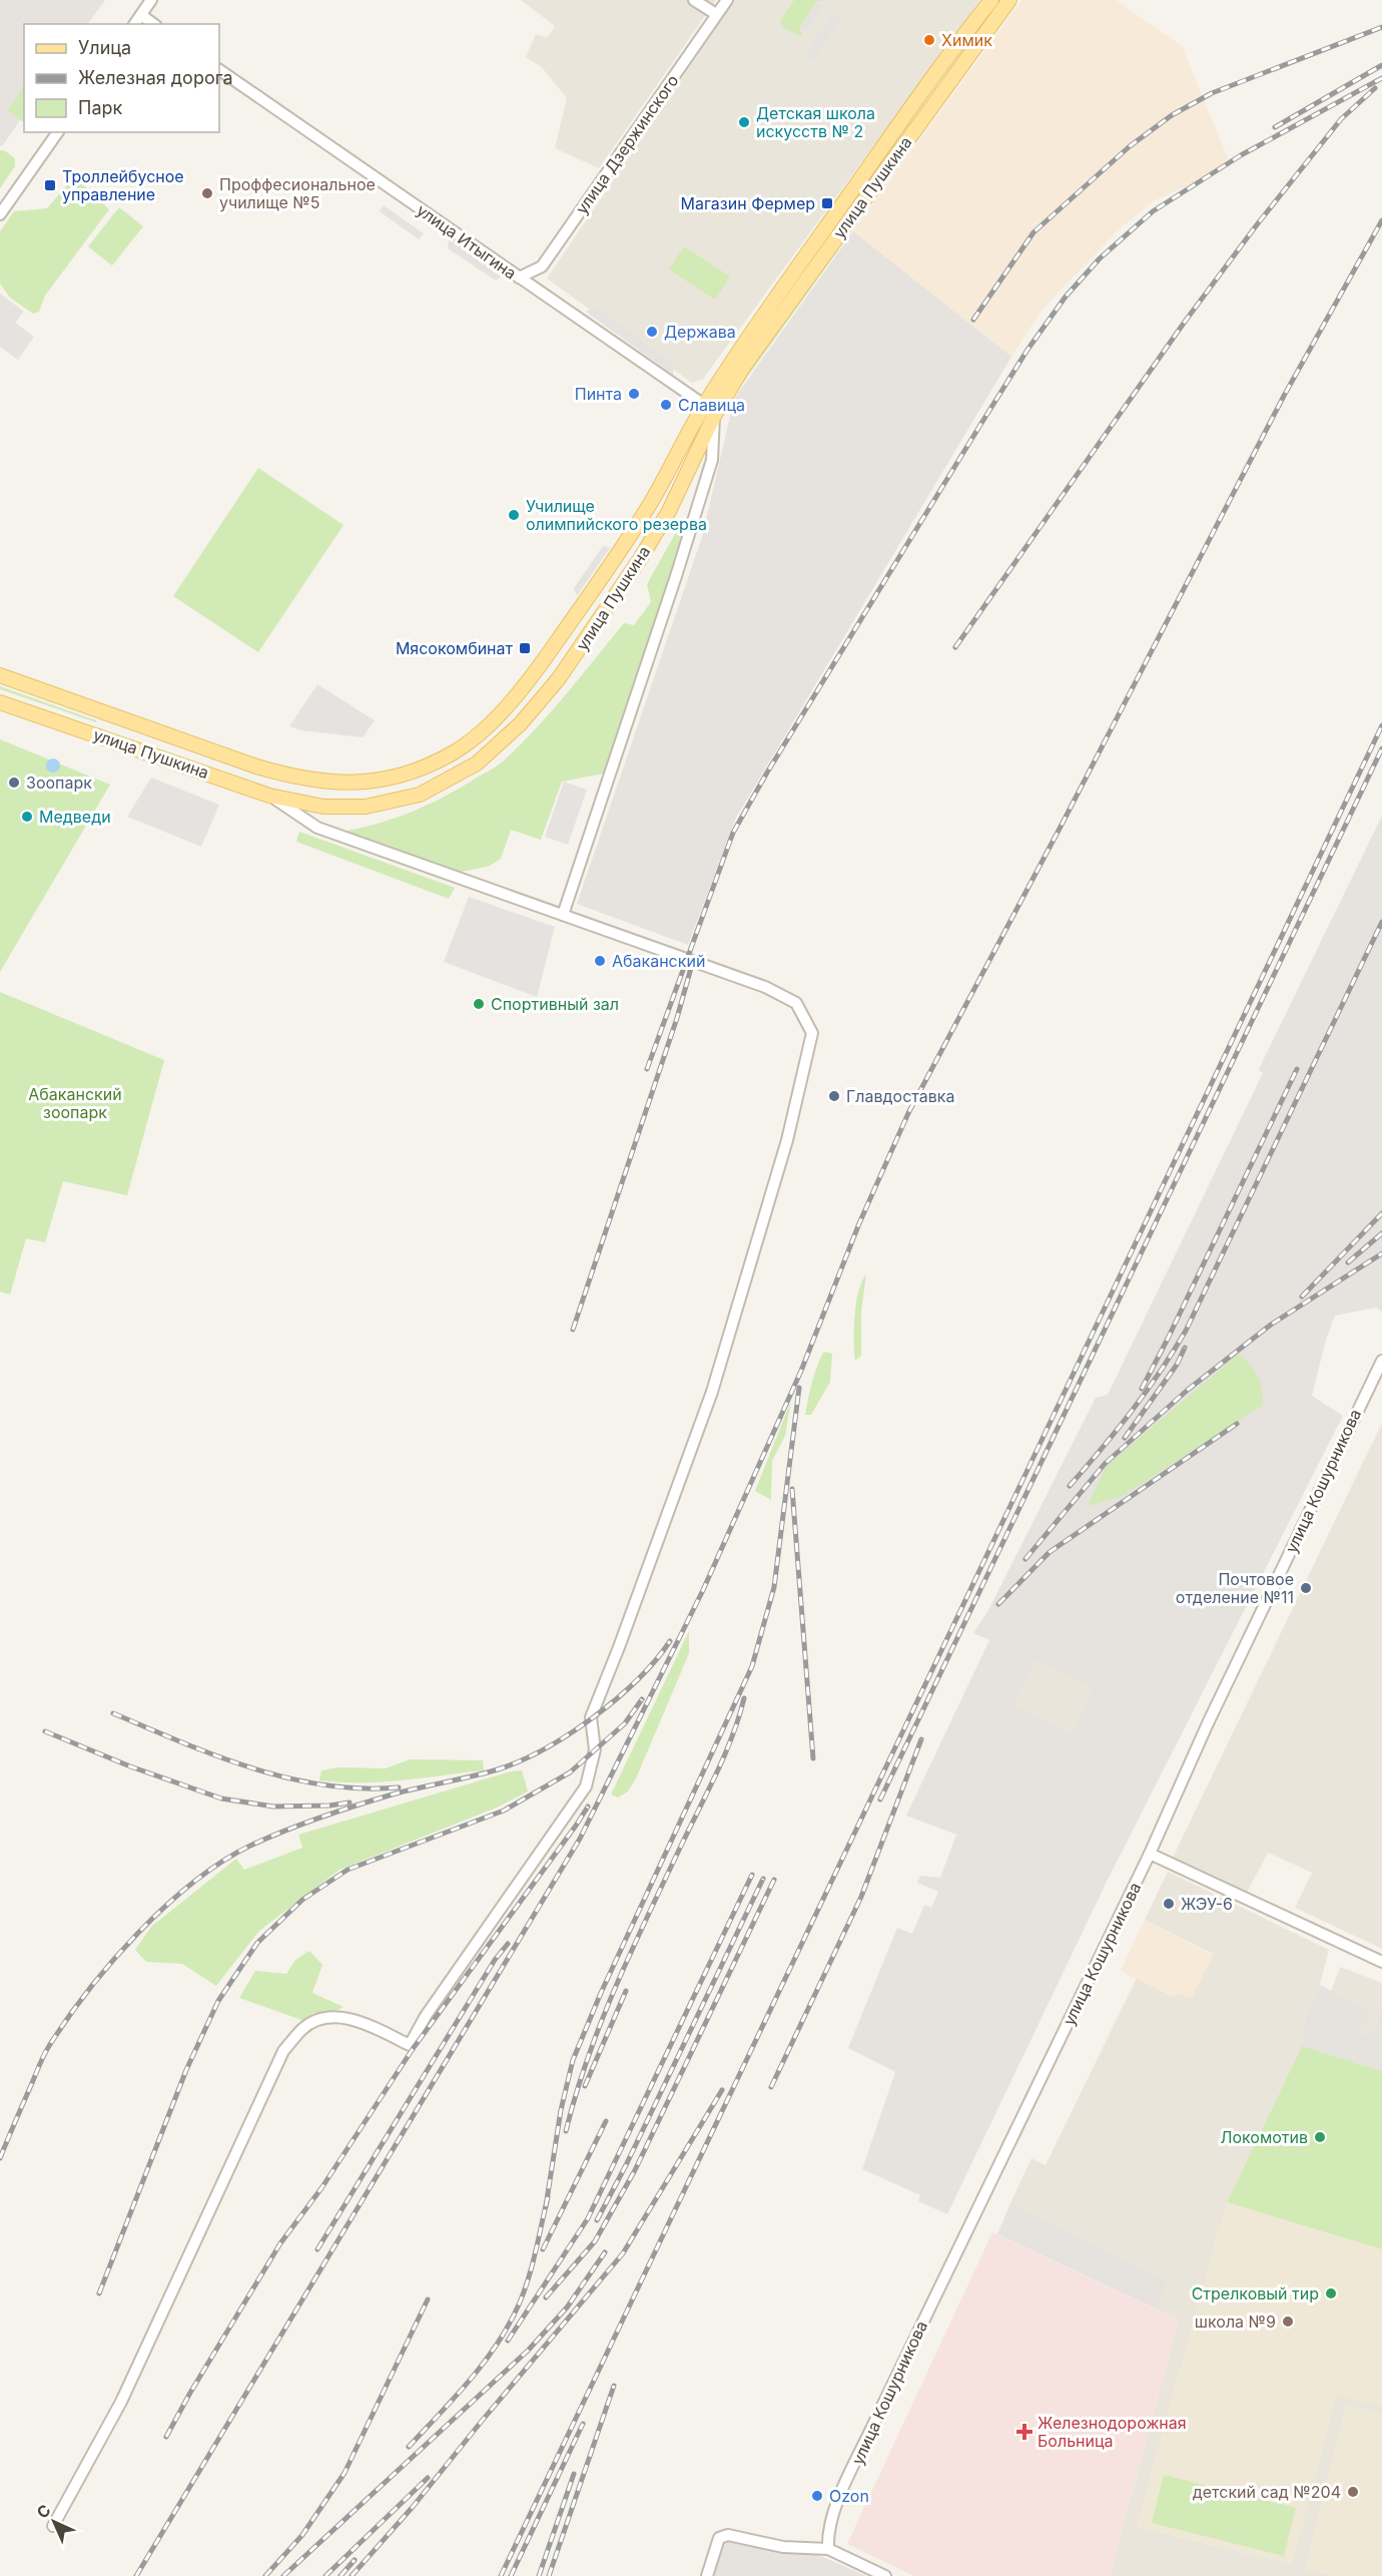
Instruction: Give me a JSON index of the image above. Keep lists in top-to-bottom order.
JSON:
{
  "streets": {
    "main road": ["улица Пушкина"],
    "street": ["улица Дзержинского", "улица Итыгина", "улица Кошурникова"]
  },
  "crossings": [
    ["улица Дзержинского", "улица Итыгина"],
    ["улица Пушкина", "улица Итыгина"]
  ],
  "parks": ["Абаканский зоопарк"],
  "places": {
    "other": [
      "Химик",
      "Детская школа искусств № 2",
      "Проффесиональное училище №5",
      "Держава",
      "Пинта",
      "Славица",
      "Училище олимпийского резерва",
      "Зоопарк",
      "Медведи",
      "Абаканский",
      "Спортивный зал",
      "Главдоставка",
      "Почтовое отделение №11",
      "ЖЭУ-6",
      "Локомотив",
      "Стрелковый тир",
      "школа №9",
      "детский сад №204",
      "Ozon"
    ],
    "transit": ["Троллейбусное управление", "Магазин Фермер", "Мясокомбинат"],
    "health": ["Железнодорожная Больница"]
  },
  "legend": ["Улица", "Железная дорога", "Парк"],
  "north": "top left"
}
